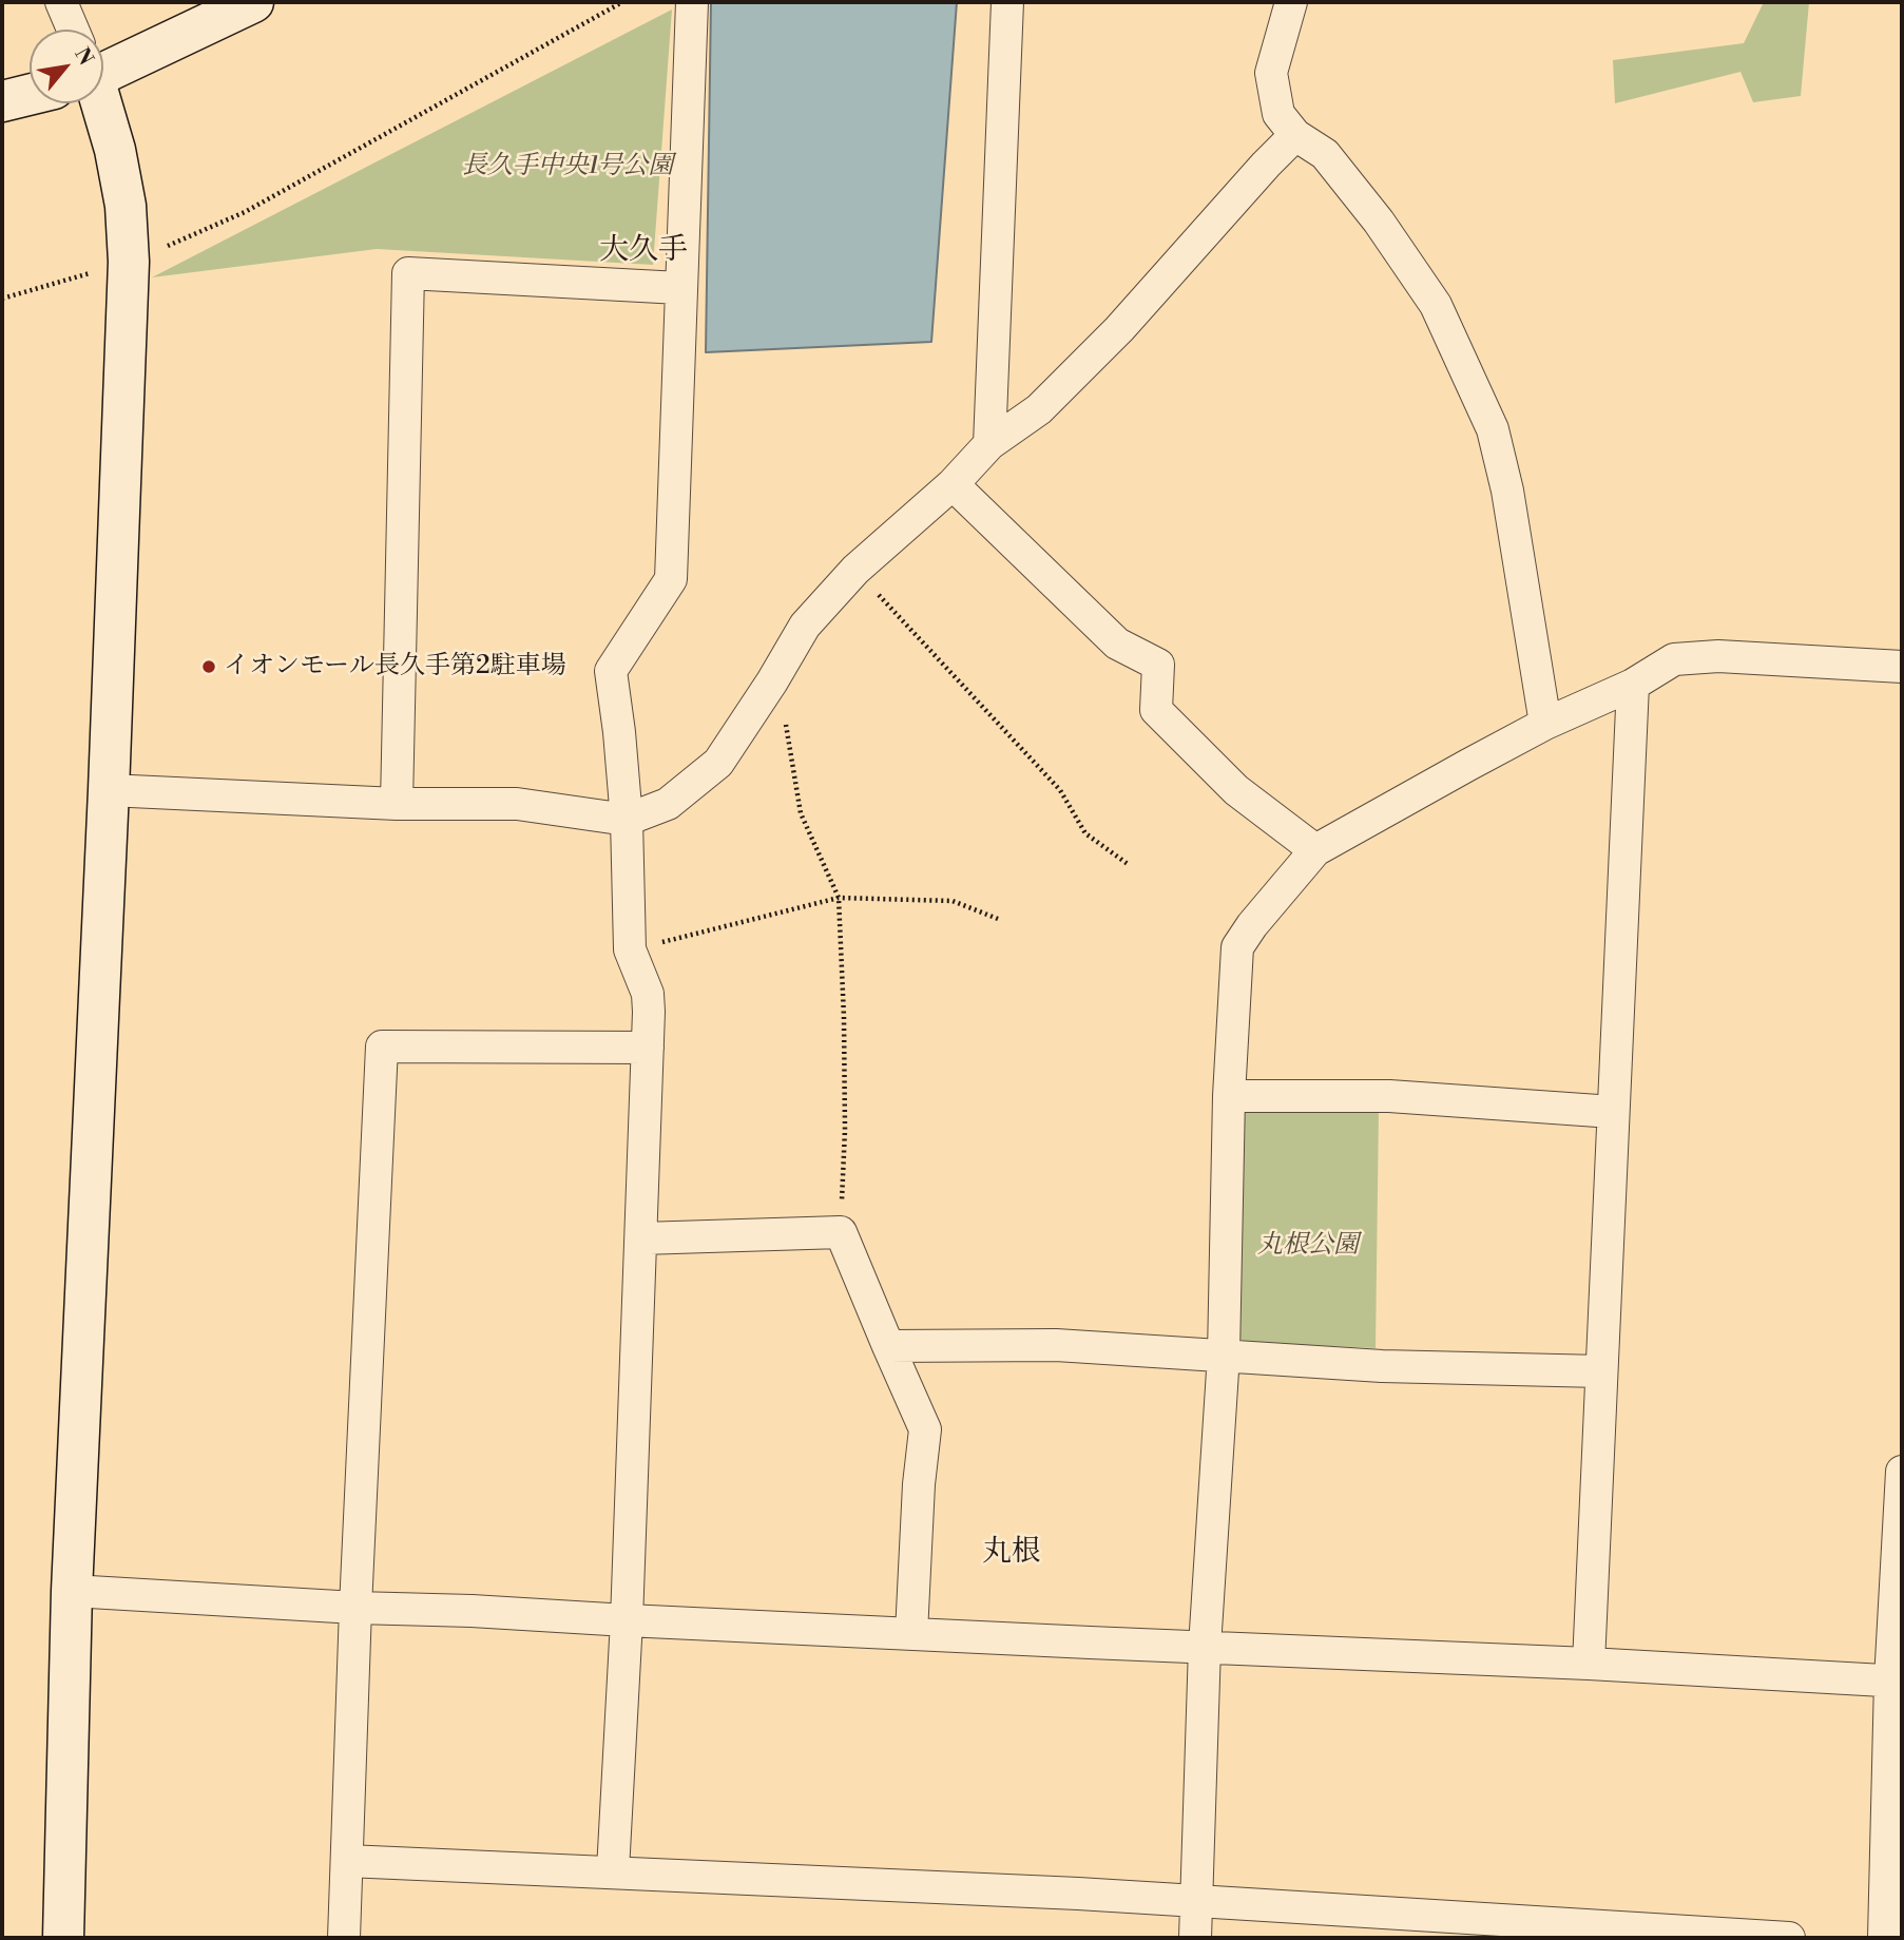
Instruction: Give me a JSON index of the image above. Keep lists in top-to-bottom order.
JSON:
{
  "districts": ["大久手", "丸根"],
  "parks": ["長久手中央1号公園", "丸根公園"],
  "places": ["イオンモール長久手第2駐車場"],
  "north": "top right"
}
